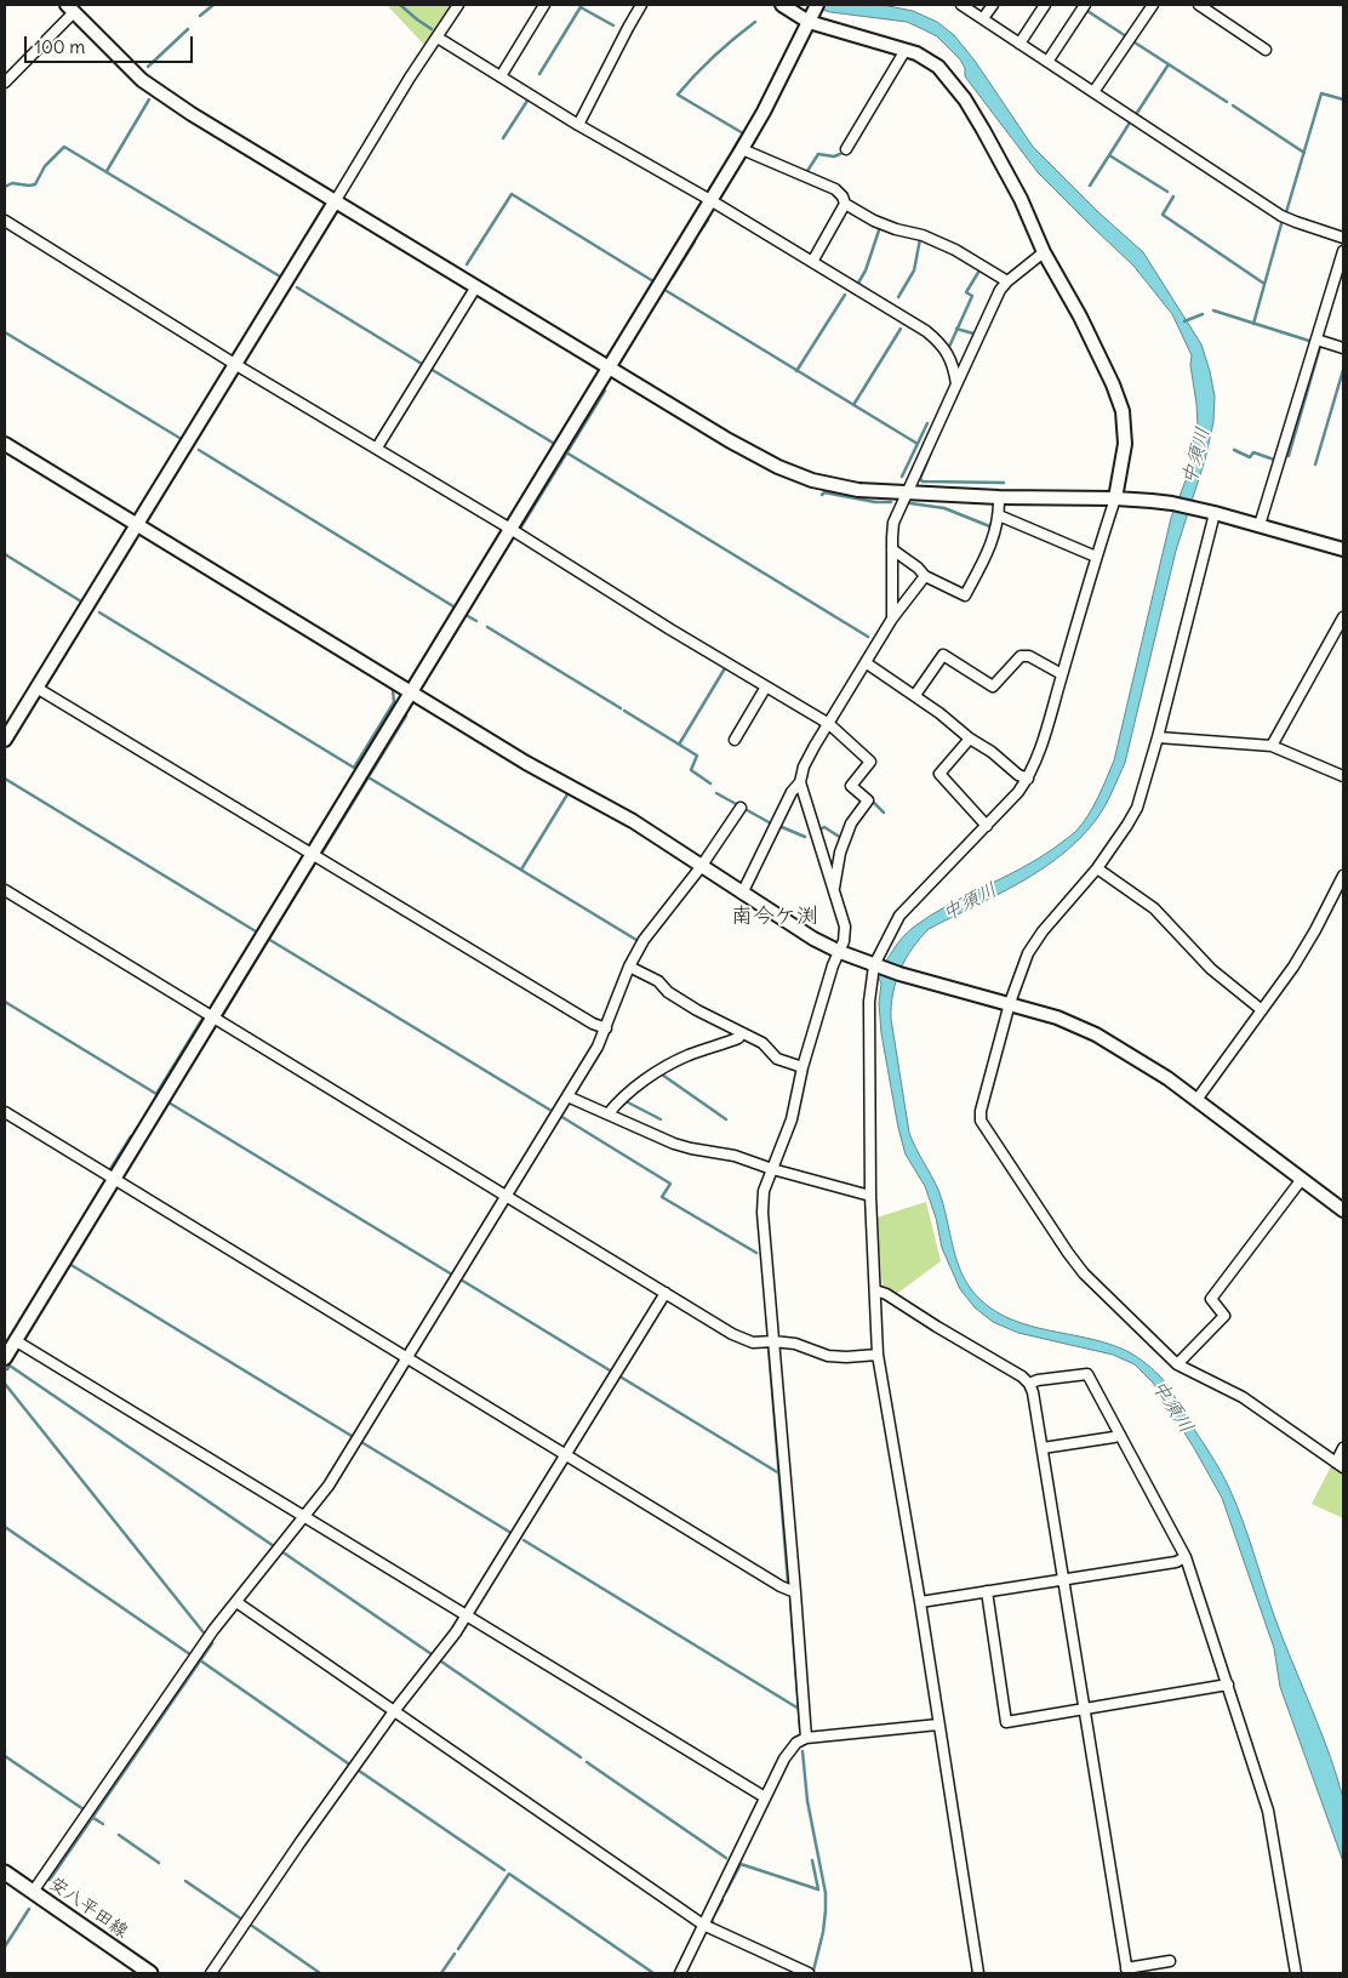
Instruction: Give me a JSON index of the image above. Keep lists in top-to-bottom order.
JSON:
{
  "streets": {
    "main road": ["安八平田線"]
  },
  "districts": ["南今ケ渕"],
  "water": ["中須川"],
  "scale_bar": "100 m"
}
